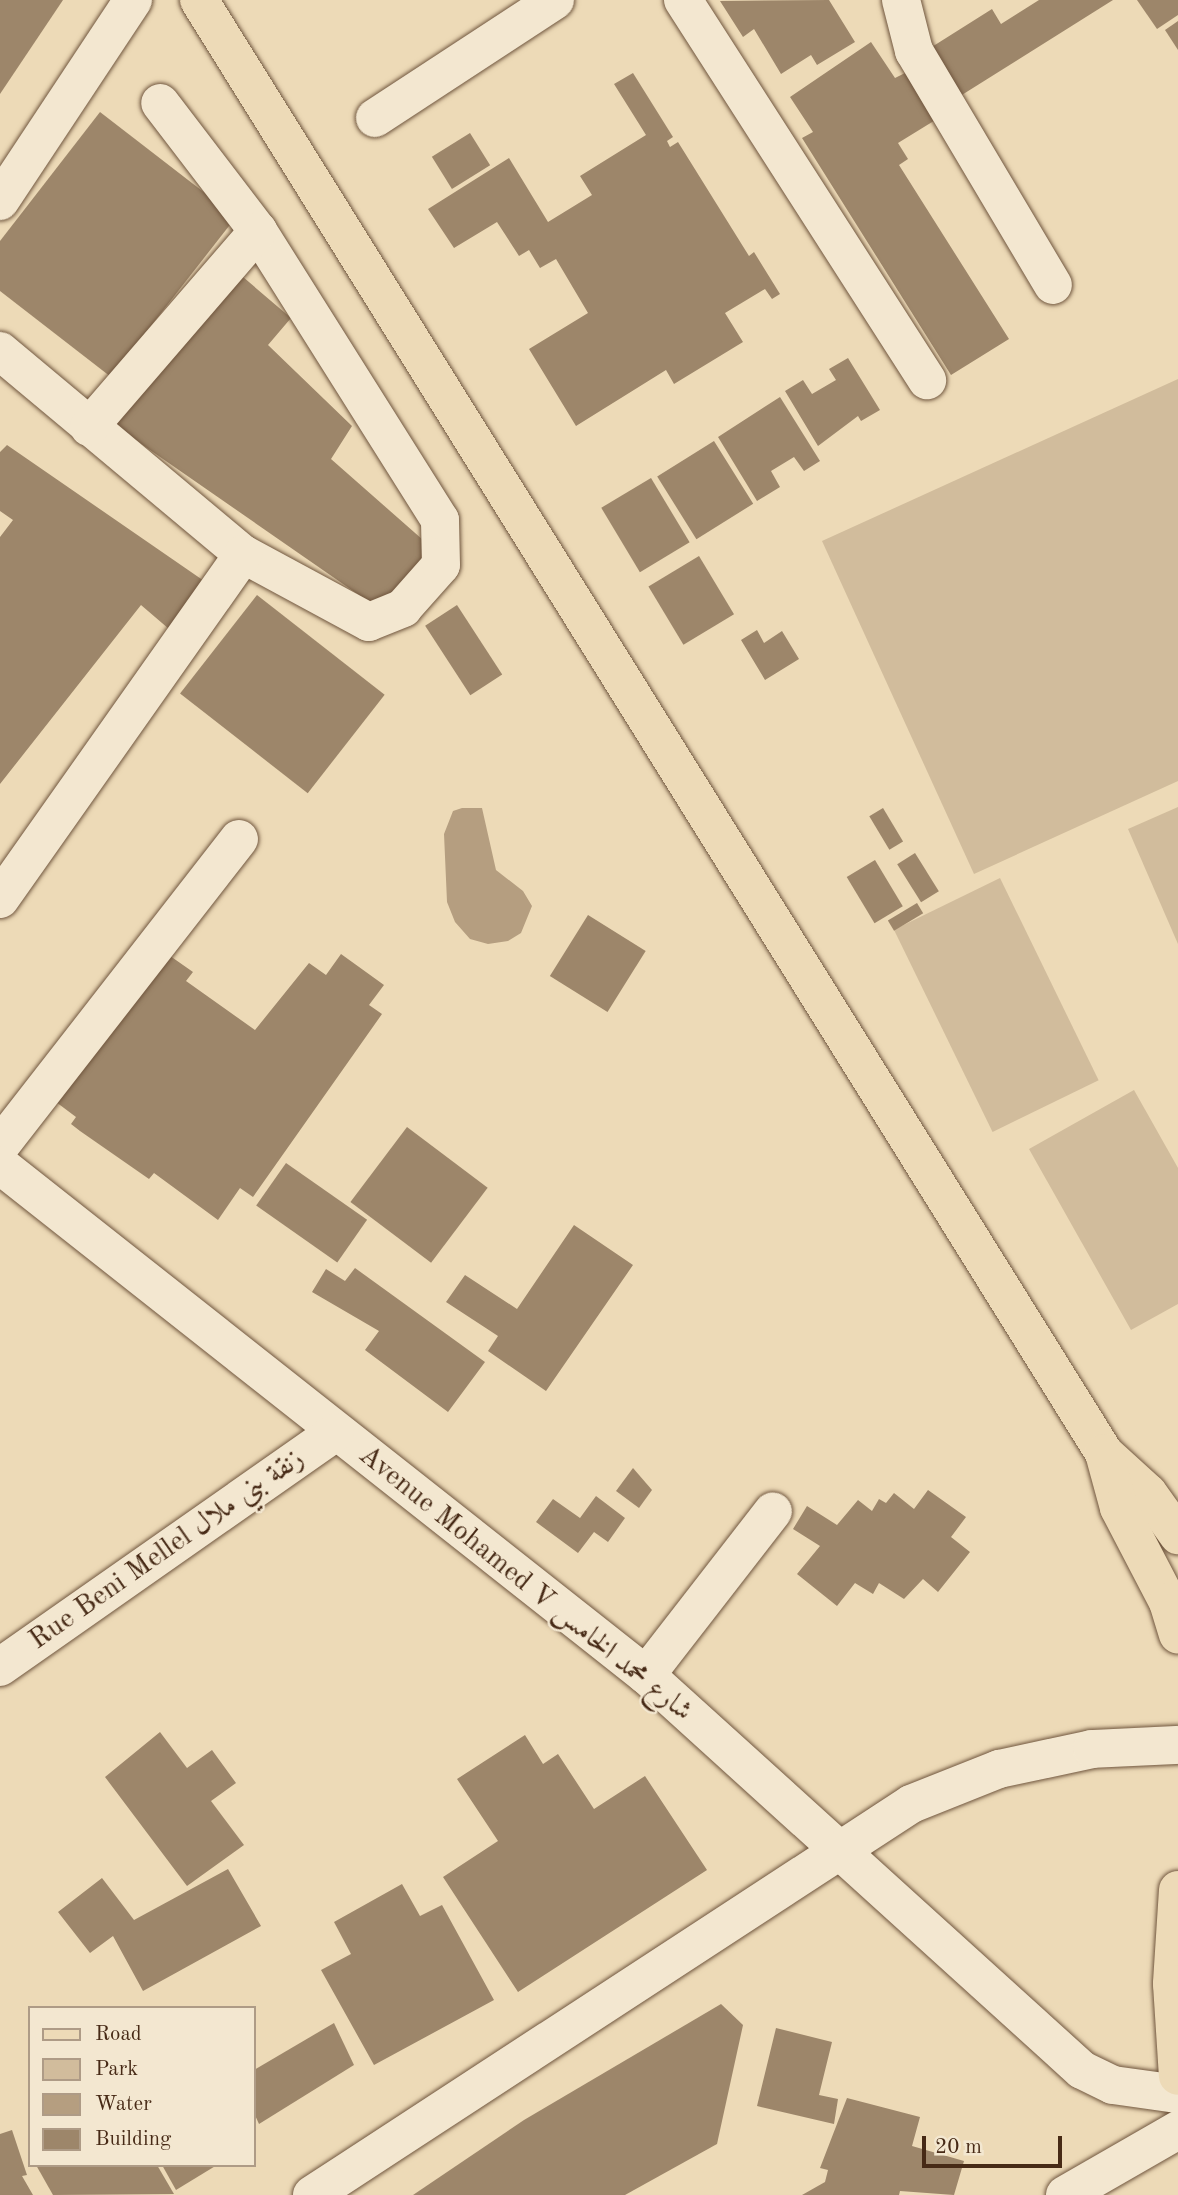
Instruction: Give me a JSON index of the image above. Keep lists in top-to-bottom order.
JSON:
{
  "streets": {
    "street": ["Rue Beni Mellel زنقة بني ملال", "Avenue Mohamed V شارع محمد الخامس"]
  },
  "crossings": [
    ["Rue Beni Mellel زنقة بني ملال", "Avenue Mohamed V شارع محمد الخامس"]
  ],
  "legend": [
    "Road",
    "Park",
    "Water",
    "Building"
  ],
  "scale_bar": "20 m"
}
